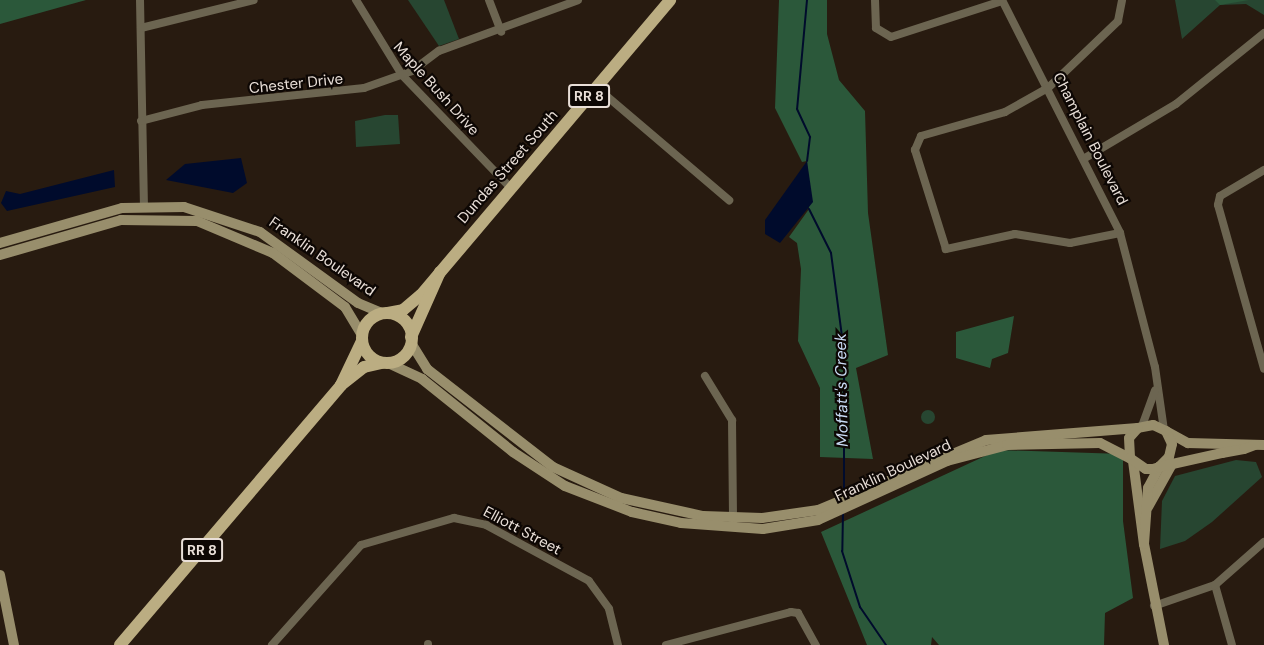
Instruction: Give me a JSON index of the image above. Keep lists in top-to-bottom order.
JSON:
{
  "streets": {
    "main road": ["RR 8", "Dundas Street South", "Franklin Boulevard"],
    "street": [
      "Chester Drive",
      "Maple Bush Drive",
      "Champlain Boulevard",
      "Elliott Street"
    ]
  },
  "crossings": [
    ["Chester Drive", "Maple Bush Drive"],
    ["Maple Bush Drive", "Dundas Street South"],
    ["RR 8", "Dundas Street South"],
    ["RR 8", "Franklin Boulevard"],
    ["Champlain Boulevard", "Franklin Boulevard"],
    ["Dundas Street South", "Franklin Boulevard"]
  ],
  "water": ["Moffatt's Creek"]
}
